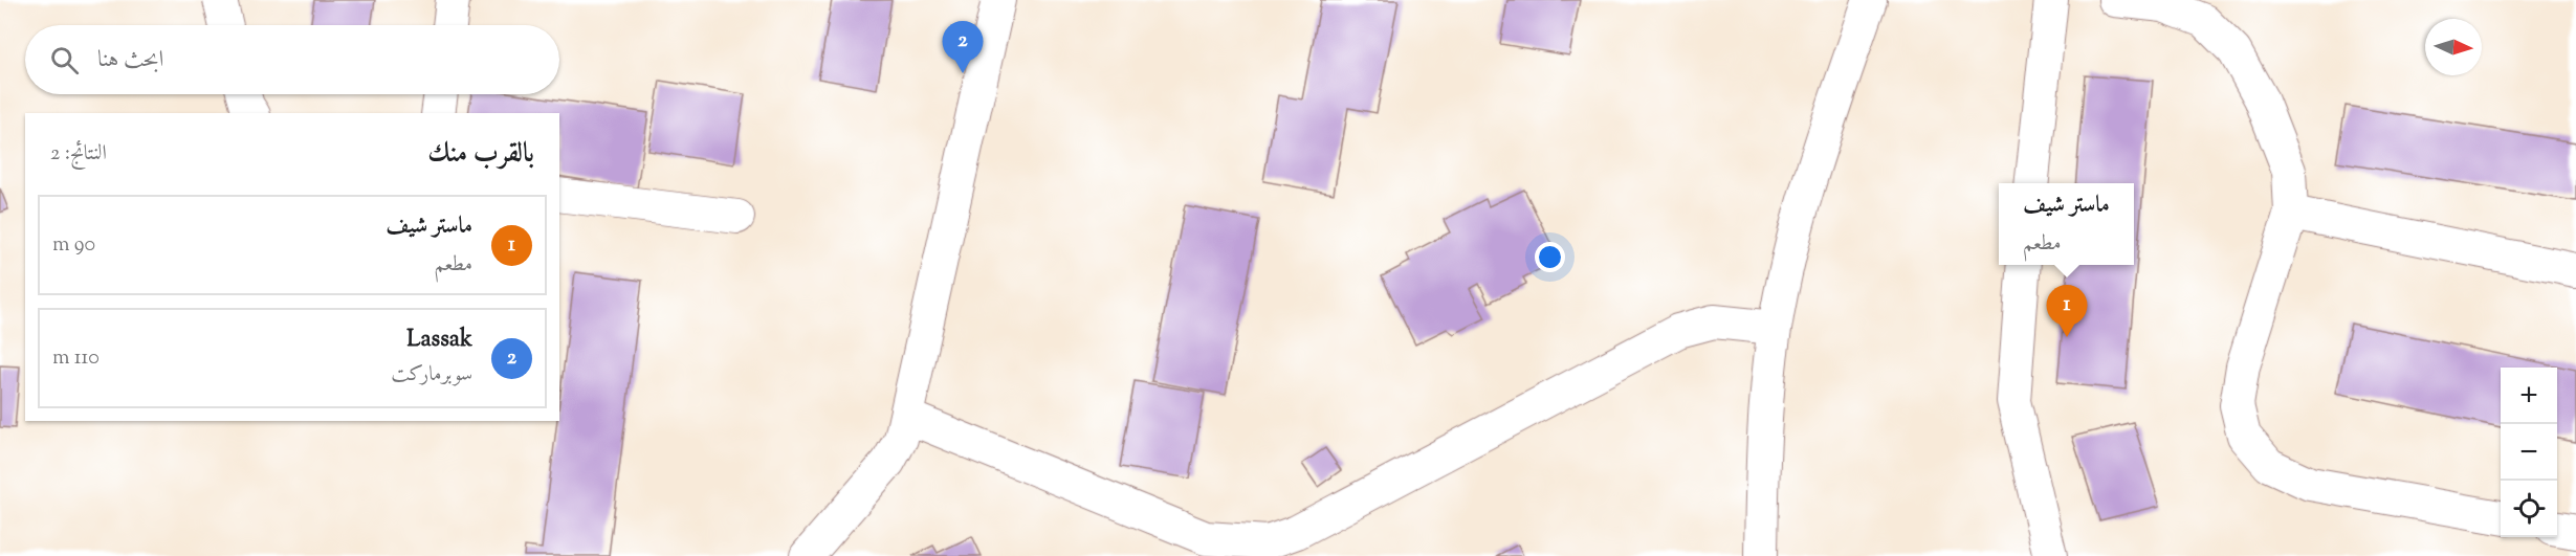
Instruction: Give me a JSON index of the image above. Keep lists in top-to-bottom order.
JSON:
{
  "north": "right",
  "page": {
    "pins": ["2", "1"],
    "search": "ابحث هنا",
    "heading": ["بالقرب منك", "النتائج: 2"],
    "popup": ["ماستر شيف", "مطعم"],
    "list": [
      {
        "mark": "1",
        "name": "ماستر شيف",
        "note": "مطعم",
        "value": "90 m"
      },
      {
        "mark": "2",
        "name": "Lassak",
        "note": "سوبرماركت",
        "value": "110 m"
      }
    ],
    "map_buttons": ["+", "−"]
  }
}
